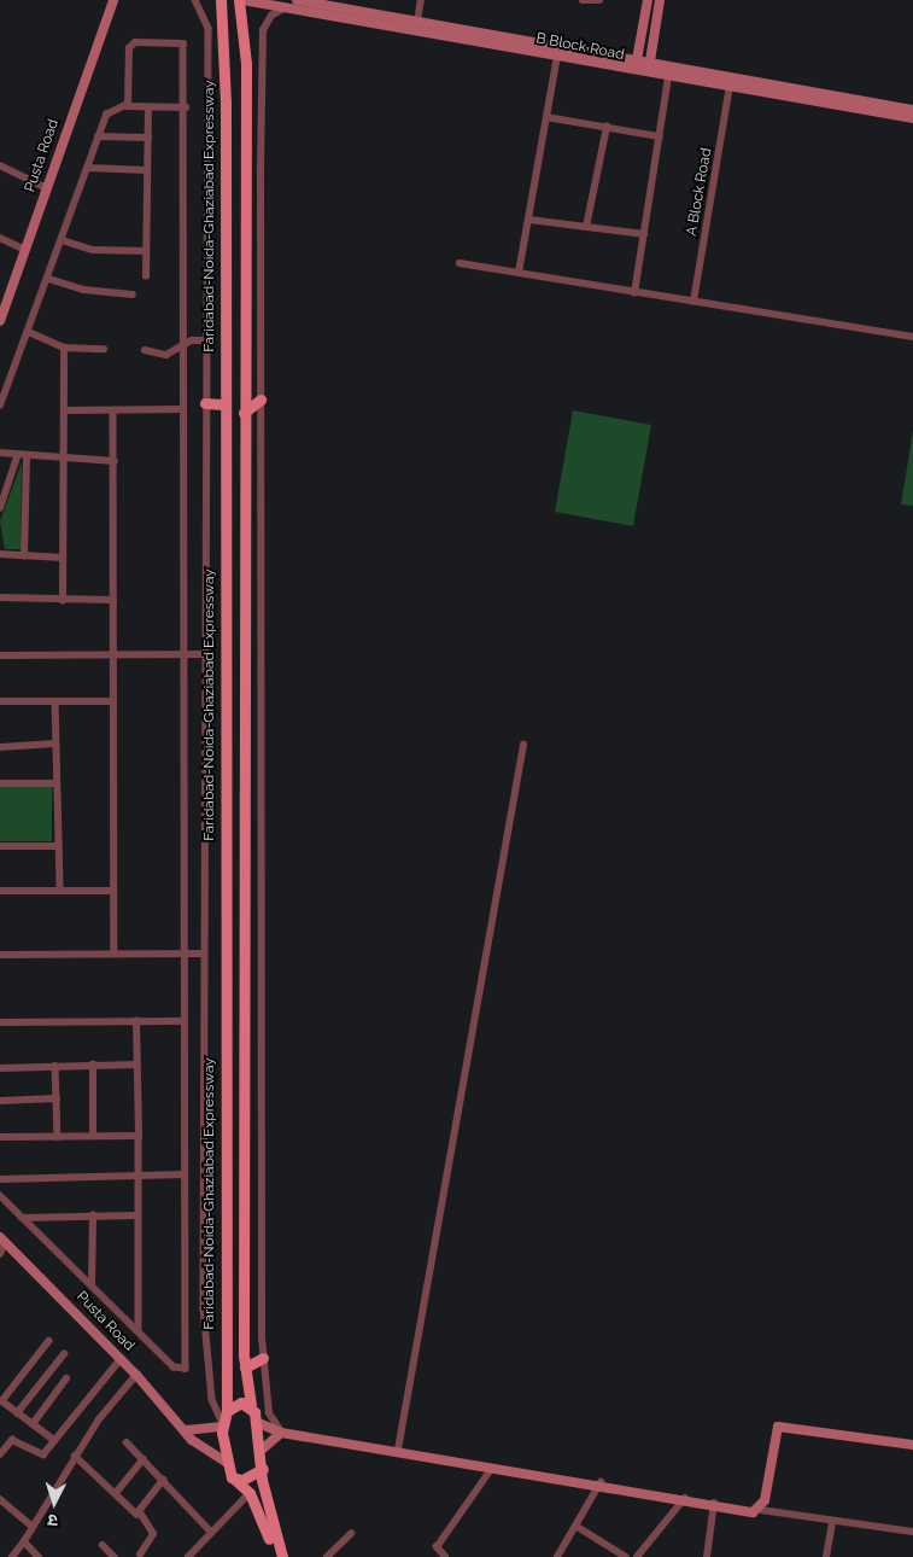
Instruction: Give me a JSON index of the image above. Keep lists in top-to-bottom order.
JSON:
{
  "streets": {
    "main road": ["Faridabad-Noida-Ghaziabad Expressway"],
    "street": ["B Block Road", "Pusta Road", "A Block Road"]
  },
  "crossings": [
    ["B Block Road", "A Block Road"],
    ["Pusta Road", "Faridabad-Noida-Ghaziabad Expressway"]
  ],
  "north": "bottom"
}
